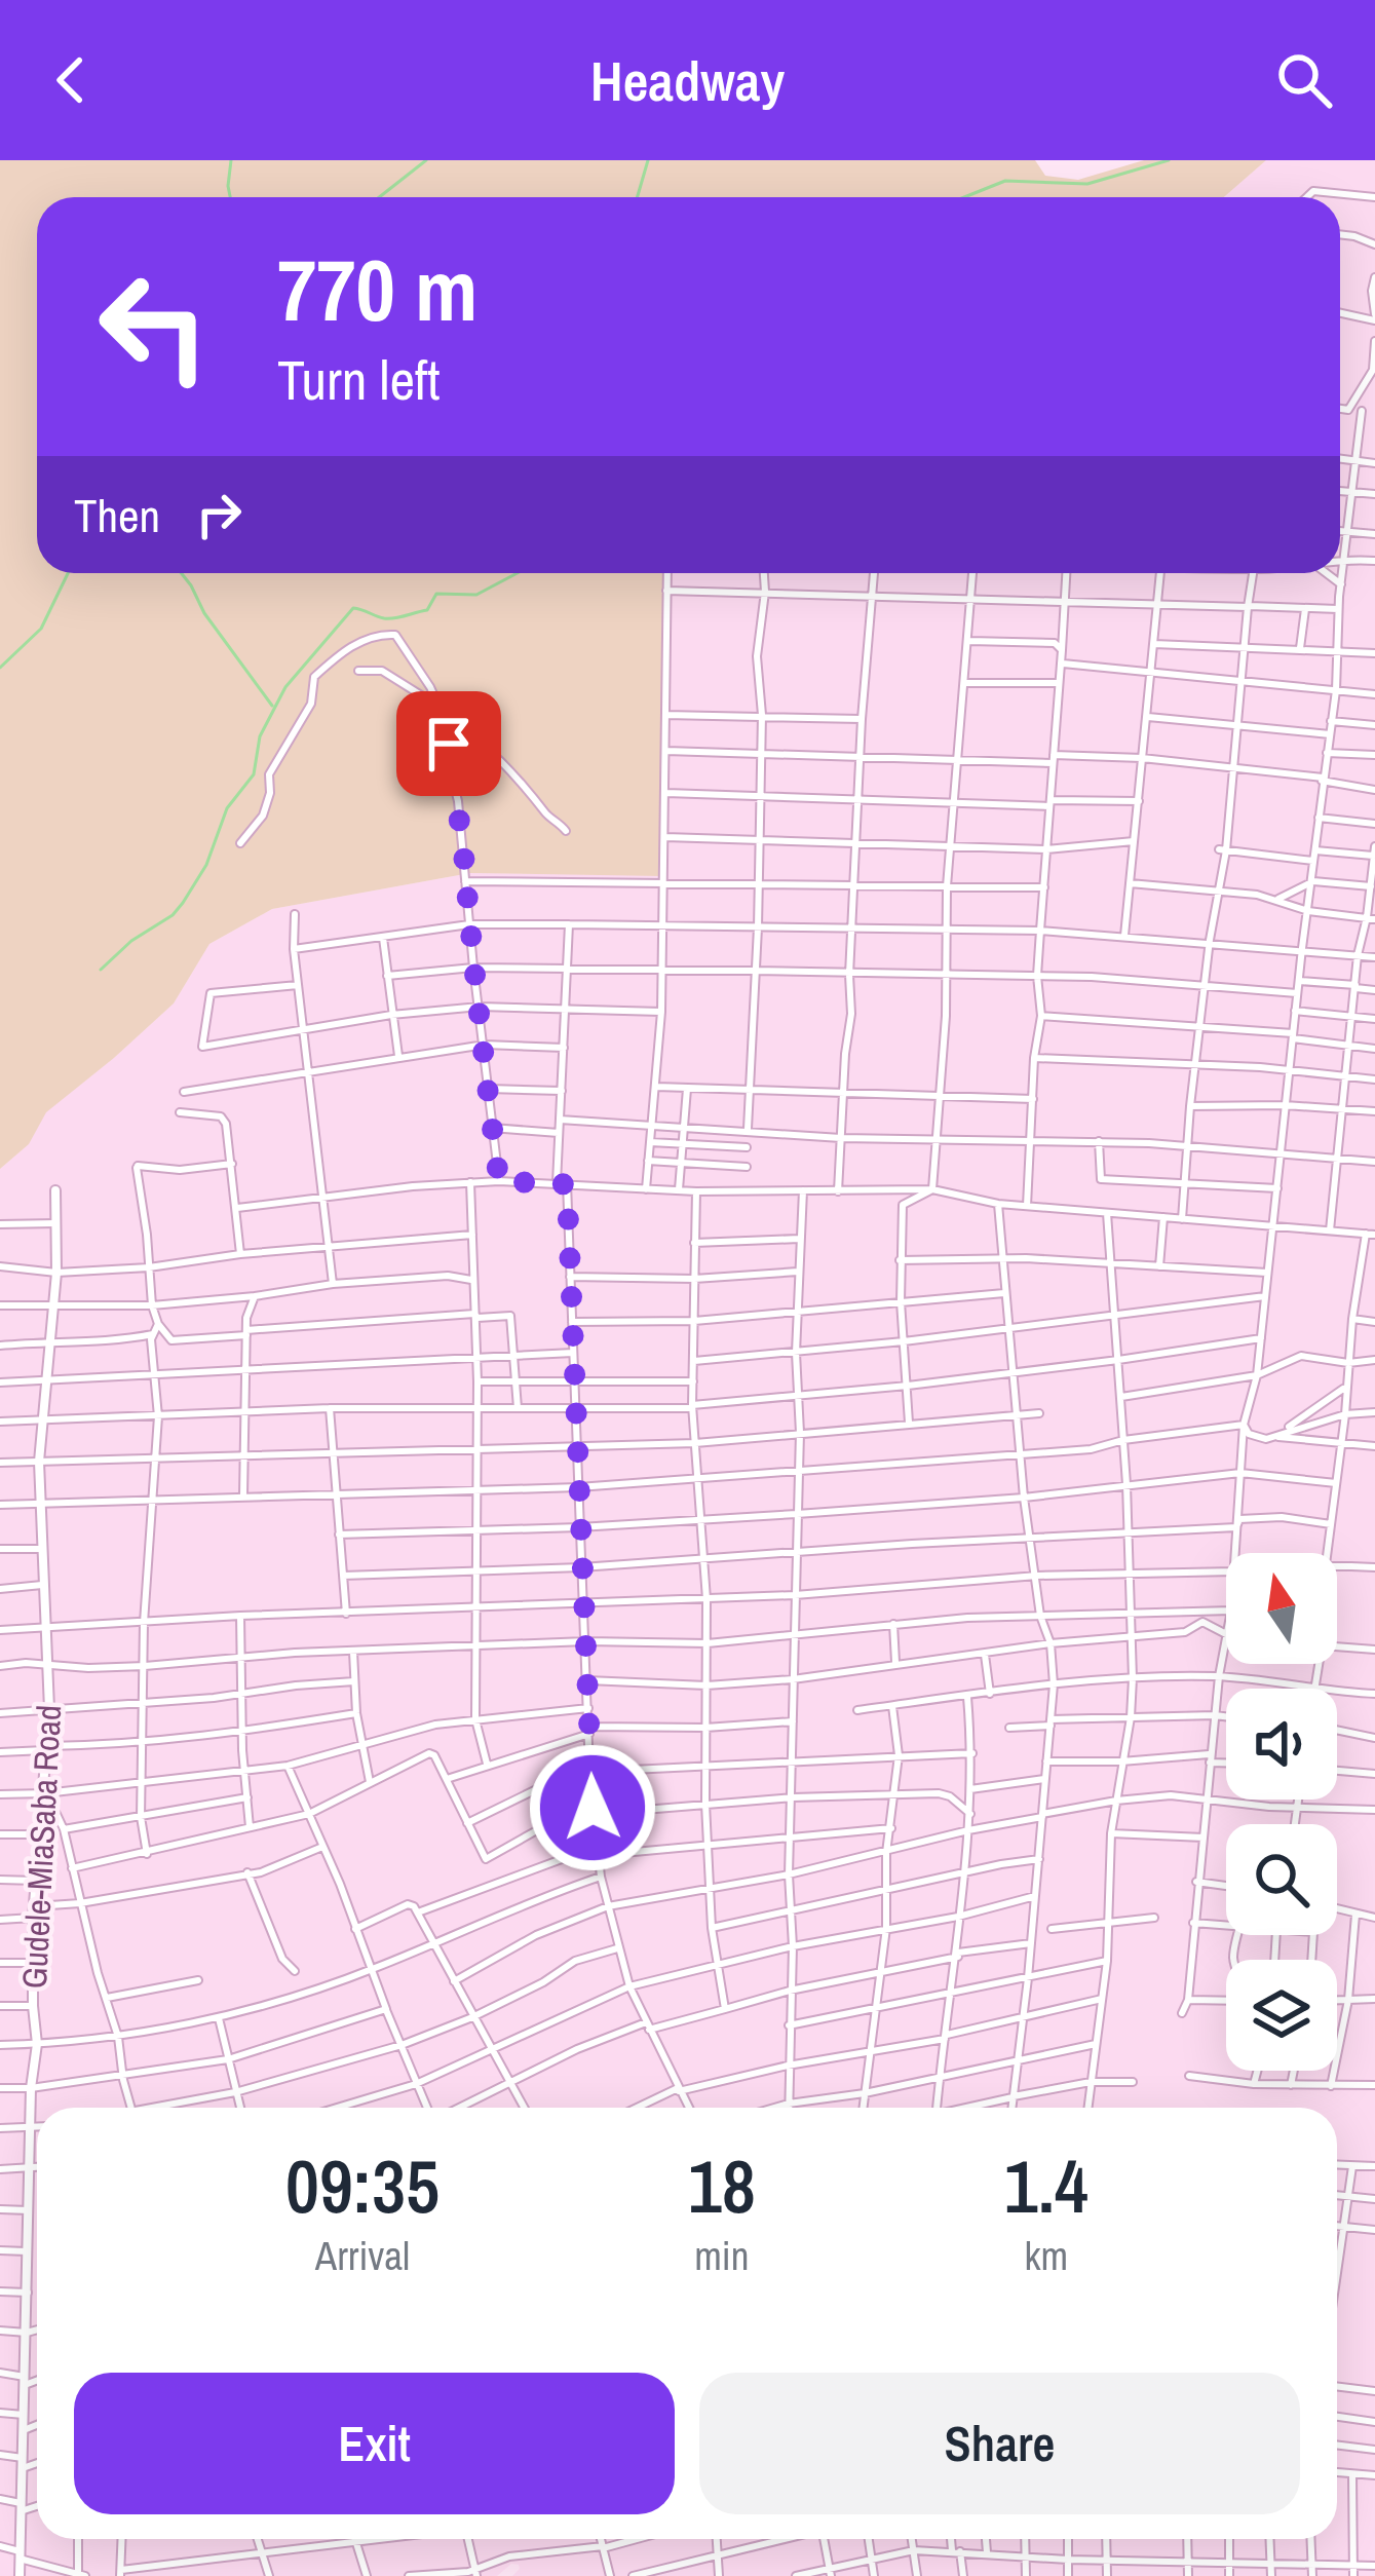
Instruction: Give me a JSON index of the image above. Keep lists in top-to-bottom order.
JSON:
{
  "streets": {
    "street": ["Gudele-MiaSaba Road"]
  },
  "north": "top",
  "page": {
    "header": "Headway",
    "turn": ["770 m", "Turn left"],
    "then": "Then",
    "eta": [
      "09:35",
      "Arrival",
      "18",
      "min",
      "1.4",
      "km"
    ],
    "buttons": ["Exit", "Share"]
  }
}
